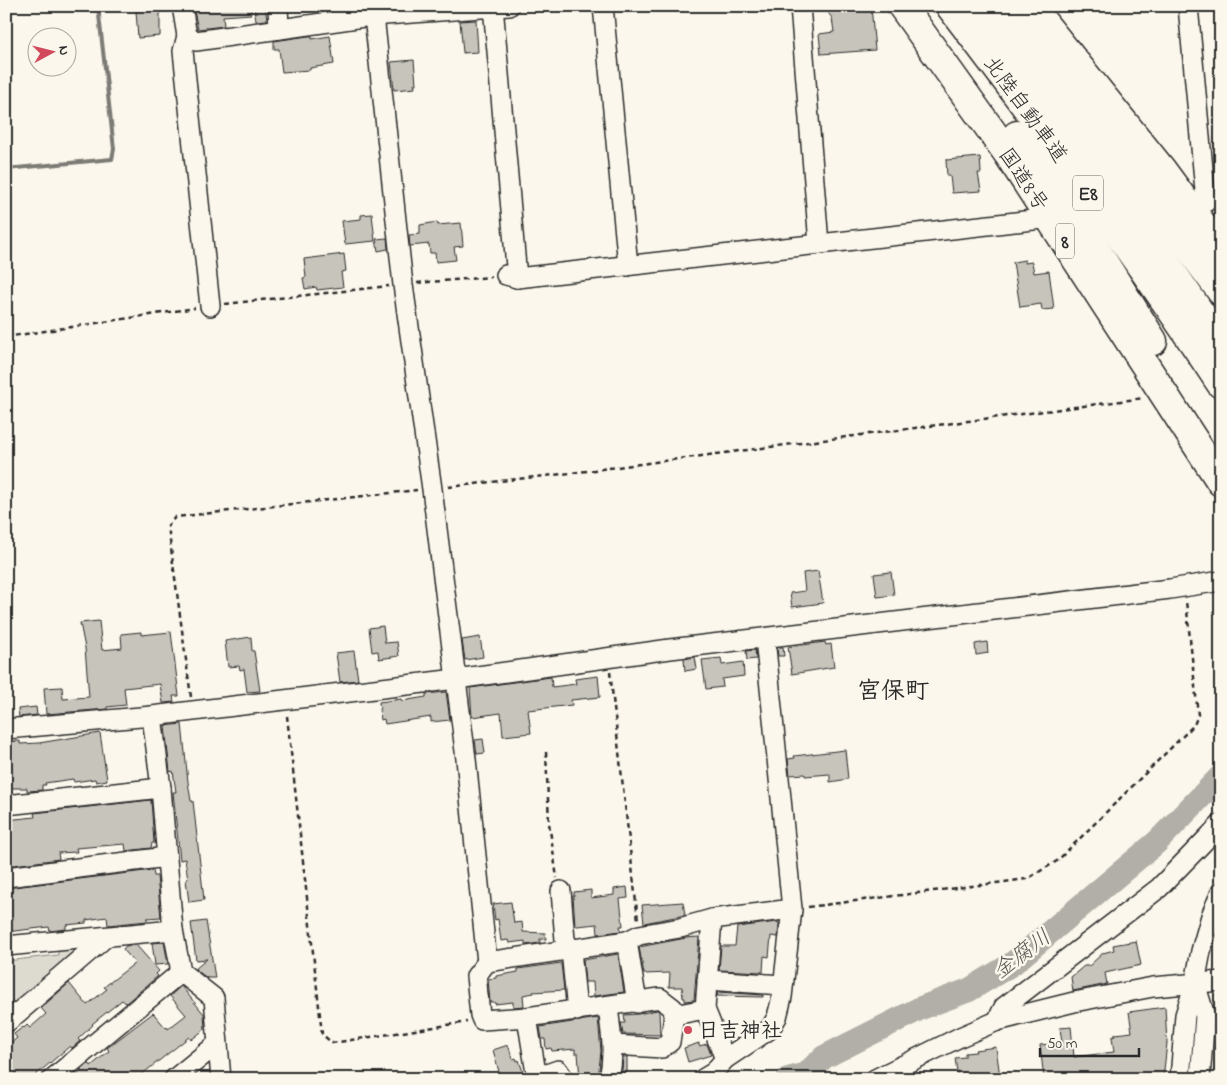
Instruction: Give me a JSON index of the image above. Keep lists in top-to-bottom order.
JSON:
{
  "streets": {
    "highway": [
      "北陸自動車道",
      "国道8号",
      "E8",
      "8"
    ]
  },
  "districts": ["宮保町"],
  "water": ["金腐川"],
  "places": ["日吉神社"],
  "scale_bar": "50 m",
  "north": "right"
}
